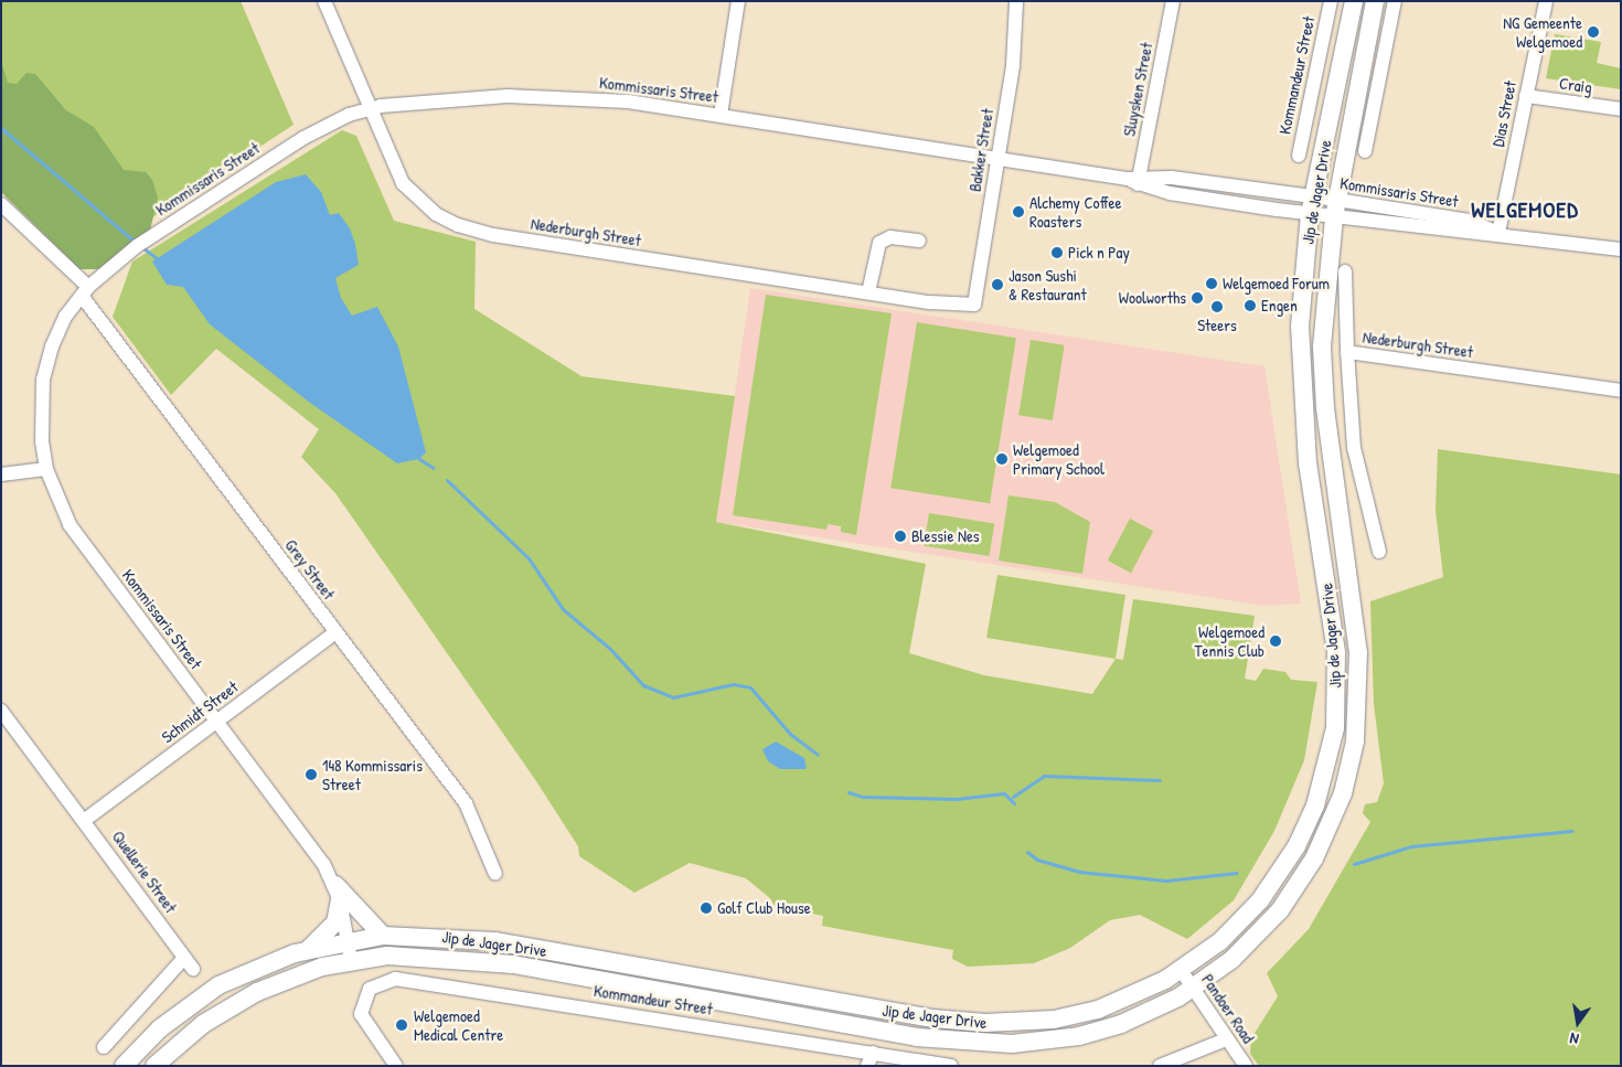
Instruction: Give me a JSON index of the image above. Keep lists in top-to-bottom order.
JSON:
{
  "streets": {
    "main road": ["Jip de Jager Drive"],
    "street": [
      "Kommandeur Street",
      "Craig",
      "Kommissaris Street",
      "Sluysken Street",
      "Dias Street",
      "Bakker Street",
      "Nederburgh Street",
      "Grey Street",
      "Schmidt Street",
      "Quellerie Street",
      "Pandoer Road"
    ]
  },
  "crossings": [
    ["Craig", "Dias Street"],
    ["Kommissaris Street", "Sluysken Street"],
    ["Kommissaris Street", "Dias Street"],
    ["Kommissaris Street", "Bakker Street"],
    ["Kommissaris Street", "Jip de Jager Drive"],
    ["Kommissaris Street", "Nederburgh Street"],
    ["Kommissaris Street", "Grey Street"],
    ["Kommissaris Street", "Schmidt Street"],
    ["Bakker Street", "Nederburgh Street"],
    ["Jip de Jager Drive", "Pandoer Road"],
    ["Grey Street", "Schmidt Street"],
    ["Schmidt Street", "Quellerie Street"]
  ],
  "districts": ["WELGEMOED"],
  "places": [
    "NG Gemeente Welgemoed",
    "Alchemy Coffee Roasters",
    "Pick n Pay",
    "Welgemoed Forum",
    "Jason Sushi & Restaurant",
    "Woolworths",
    "Engen",
    "Steers",
    "Welgemoed Primary School",
    "Blessie Nes",
    "Welgemoed Tennis Club",
    "148 Kommissaris Street",
    "Golf Club House",
    "Welgemoed Medical Centre"
  ],
  "north": "bottom"
}
